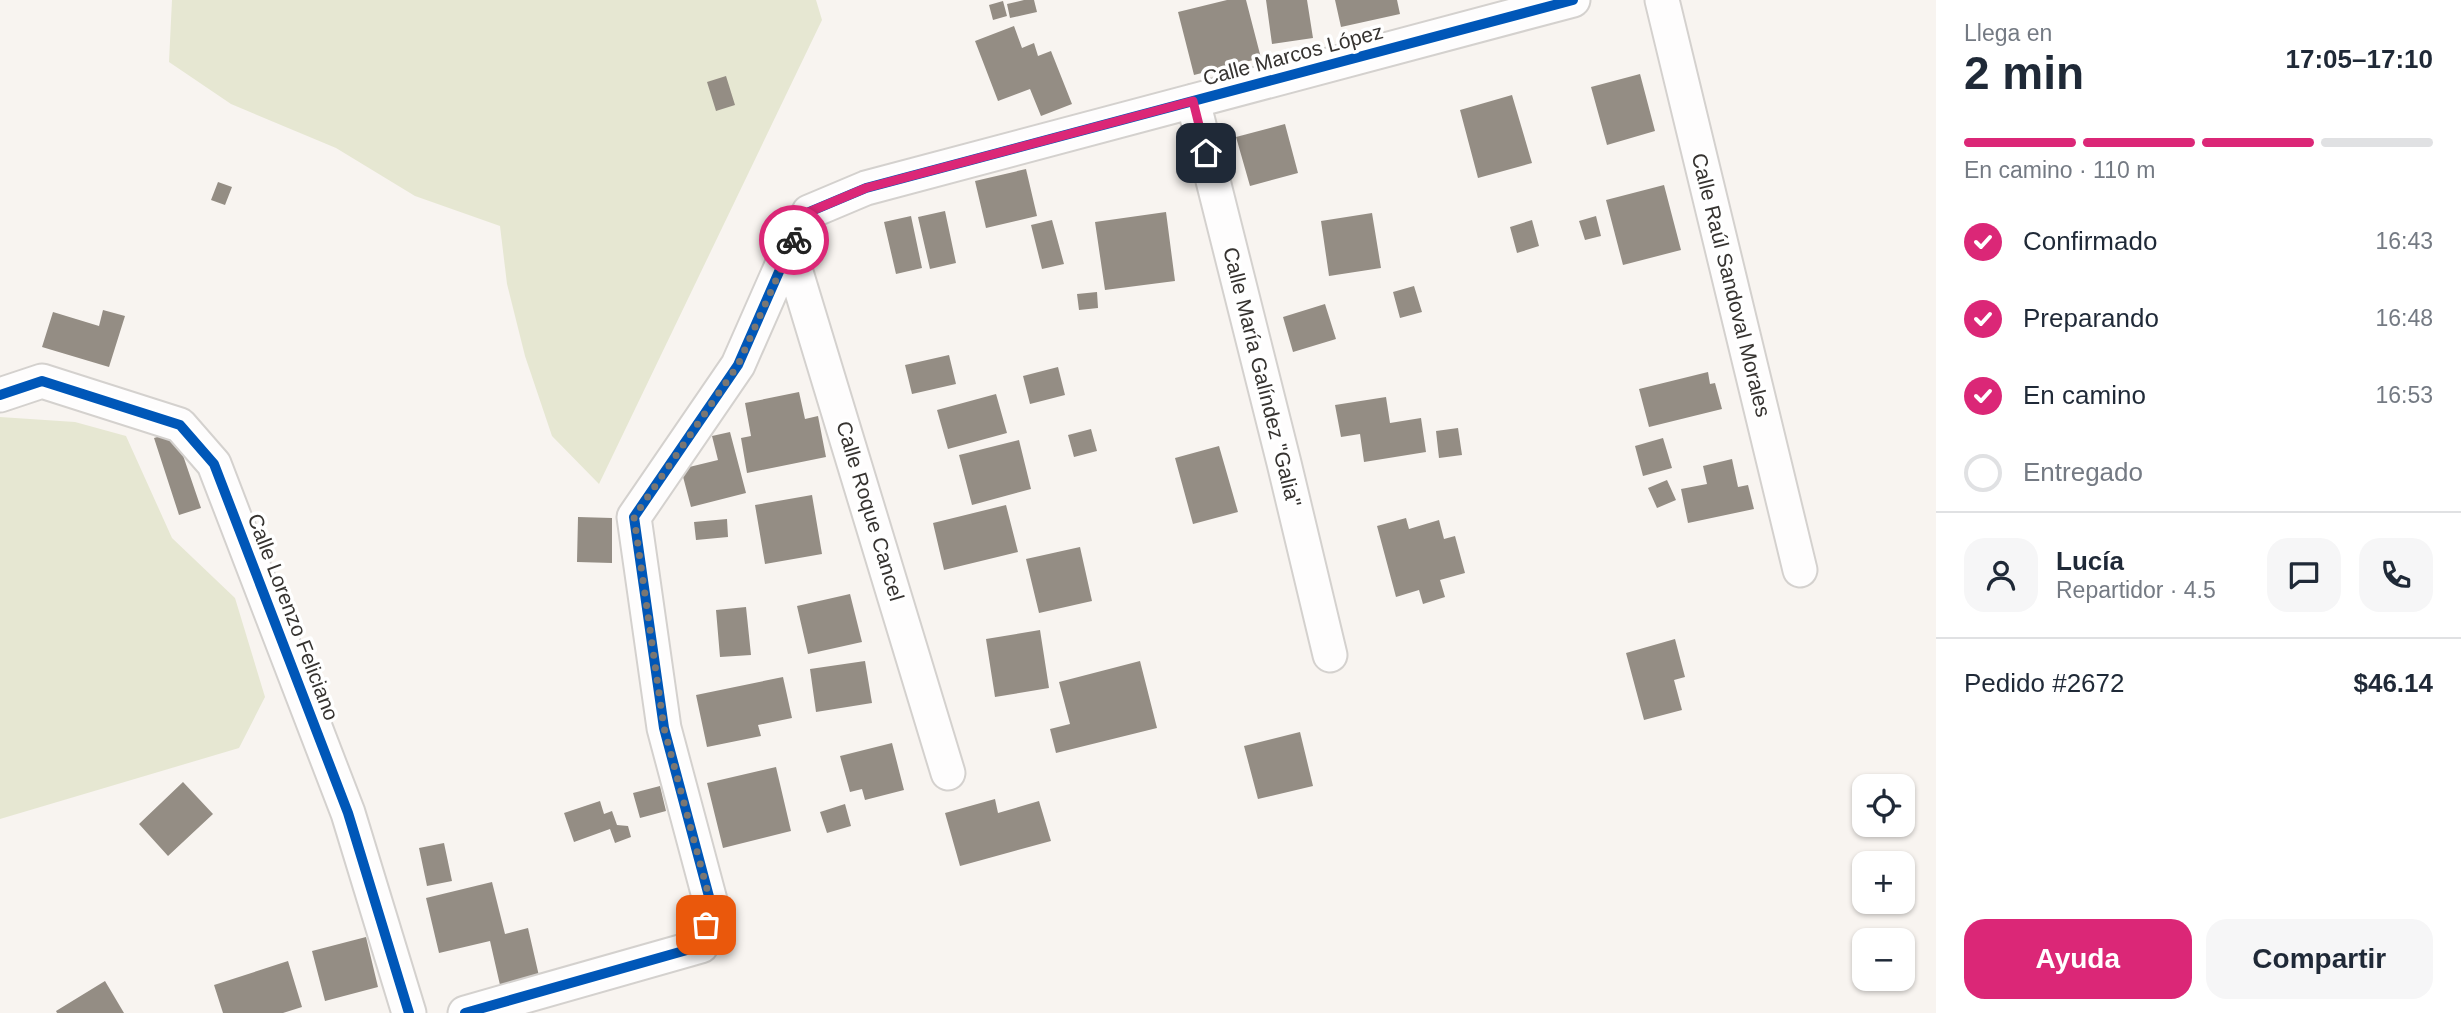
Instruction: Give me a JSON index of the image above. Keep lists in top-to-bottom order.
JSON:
{
  "streets": {
    "street": [
      "Calle Marcos López",
      "Calle Raúl Sandoval Morales",
      "Calle María Galíndez \"Galia\"",
      "Calle Roque Cancel",
      "Calle Lorenzo Feliciano"
    ]
  },
  "crossings": [
    ["Calle Marcos López", "Calle María Galíndez \"Galia\""],
    ["Calle Marcos López", "Calle Roque Cancel"]
  ],
  "page": {
    "heading": ["2 min", "Llega en", "17:05–17:10"],
    "panel": [
      "Lucía",
      "Repartidor · 4.5",
      "Pedido #2672",
      "$46.14"
    ],
    "bar": "En camino · 110 m",
    "list": [
      ["Confirmado", "16:43"],
      ["Preparando", "16:48"],
      ["En camino", "16:53"],
      "Entregado"
    ],
    "map_buttons": ["+", "−"],
    "buttons": ["Ayuda", "Compartir"]
  }
}
